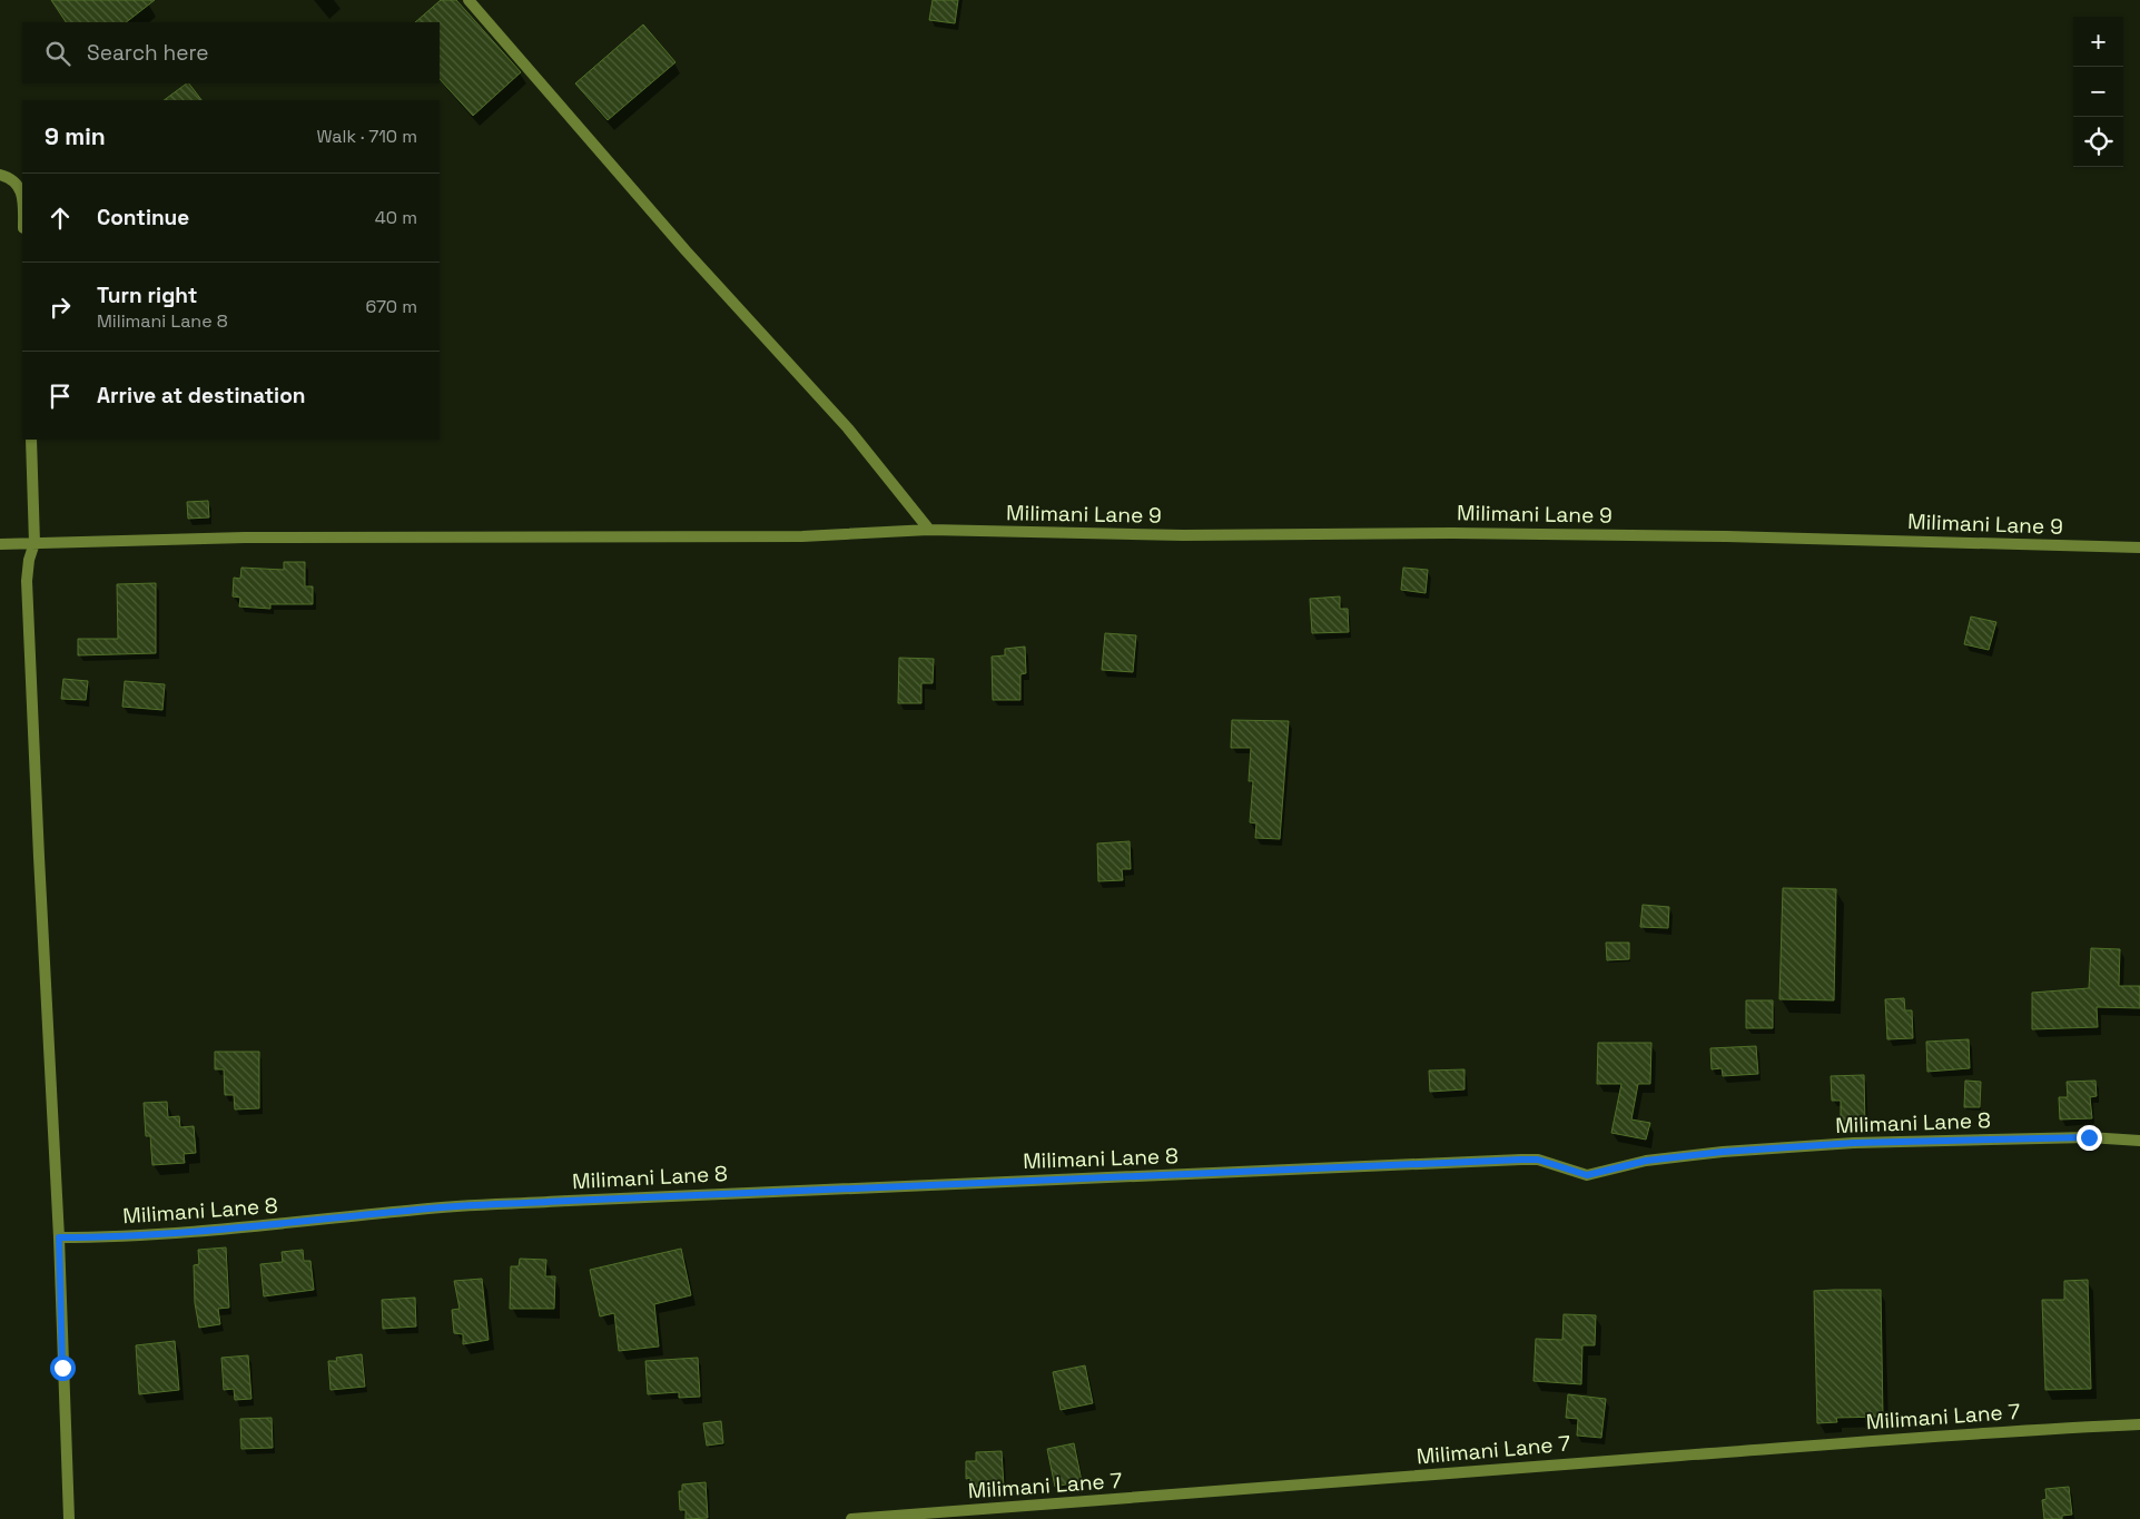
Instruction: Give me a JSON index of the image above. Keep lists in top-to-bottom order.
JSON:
{
  "streets": {
    "street": ["Milimani Lane 9", "Milimani Lane 8", "Milimani Lane 7"]
  },
  "page": {
    "map_buttons": ["+", "−"],
    "search": "Search here",
    "heading": ["9 min", "Walk · 710 m"],
    "list": [
      ["Continue", "40 m"],
      ["Turn right", "Milimani Lane 8", "670 m"],
      "Arrive at destination"
    ]
  }
}
